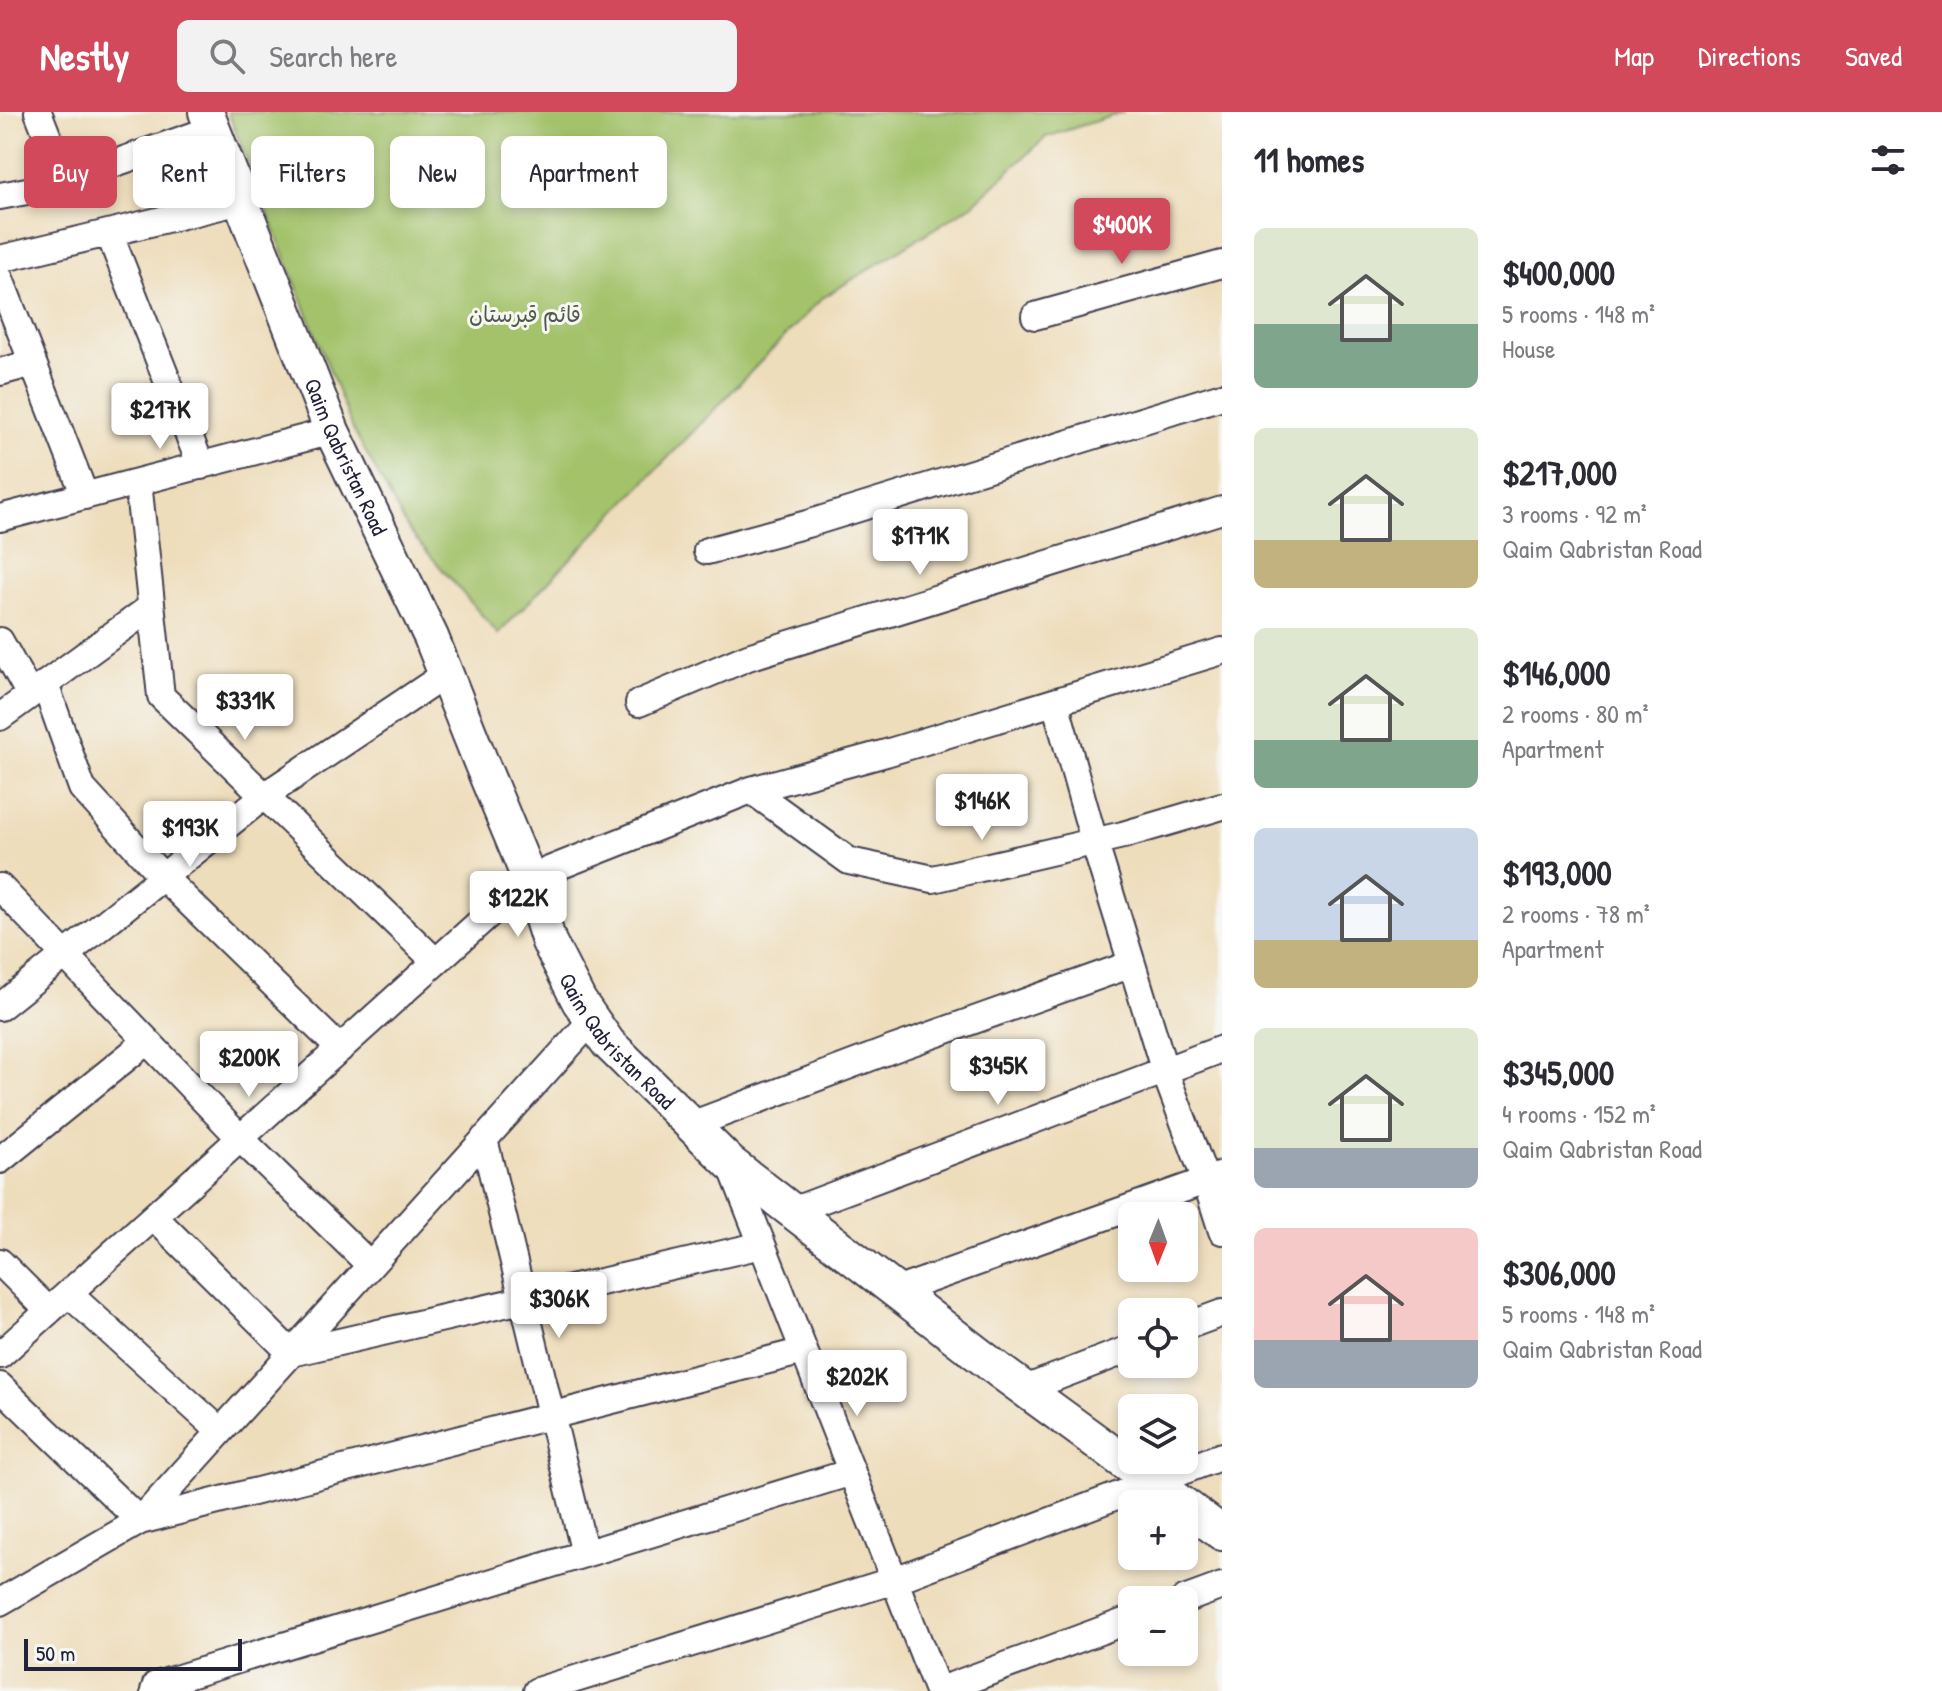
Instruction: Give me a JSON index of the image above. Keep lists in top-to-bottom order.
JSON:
{
  "streets": {
    "street": ["Qaim Qabristan Road"]
  },
  "parks": ["قائم قبرستان"],
  "scale_bar": "50 m",
  "north": "bottom",
  "page": {
    "header": "Nestly",
    "search": "Search here",
    "nav": ["Map", "Directions", "Saved"],
    "heading": "11 homes",
    "chip": [
      "Buy",
      "Rent",
      "Filters",
      "New",
      "Apartment"
    ],
    "price": [
      "$400K",
      "$217K",
      "$171K",
      "$331K",
      "$146K",
      "$193K",
      "$122K",
      "$200K",
      "$345K",
      "$306K",
      "$202K"
    ],
    "list": [
      {
        "name": "$400,000",
        "note": "5 rooms · 148 m² · House"
      },
      {
        "name": "$217,000",
        "note": "3 rooms · 92 m² · Qaim Qabristan Road"
      },
      {
        "name": "$146,000",
        "note": "2 rooms · 80 m² · Apartment"
      },
      {
        "name": "$193,000",
        "note": "2 rooms · 78 m² · Apartment"
      },
      {
        "name": "$345,000",
        "note": "4 rooms · 152 m² · Qaim Qabristan Road"
      },
      {
        "name": "$306,000",
        "note": "5 rooms · 148 m² · Qaim Qabristan Road"
      }
    ],
    "map_buttons": ["+", "−"],
    "scale": "50 m"
  }
}
